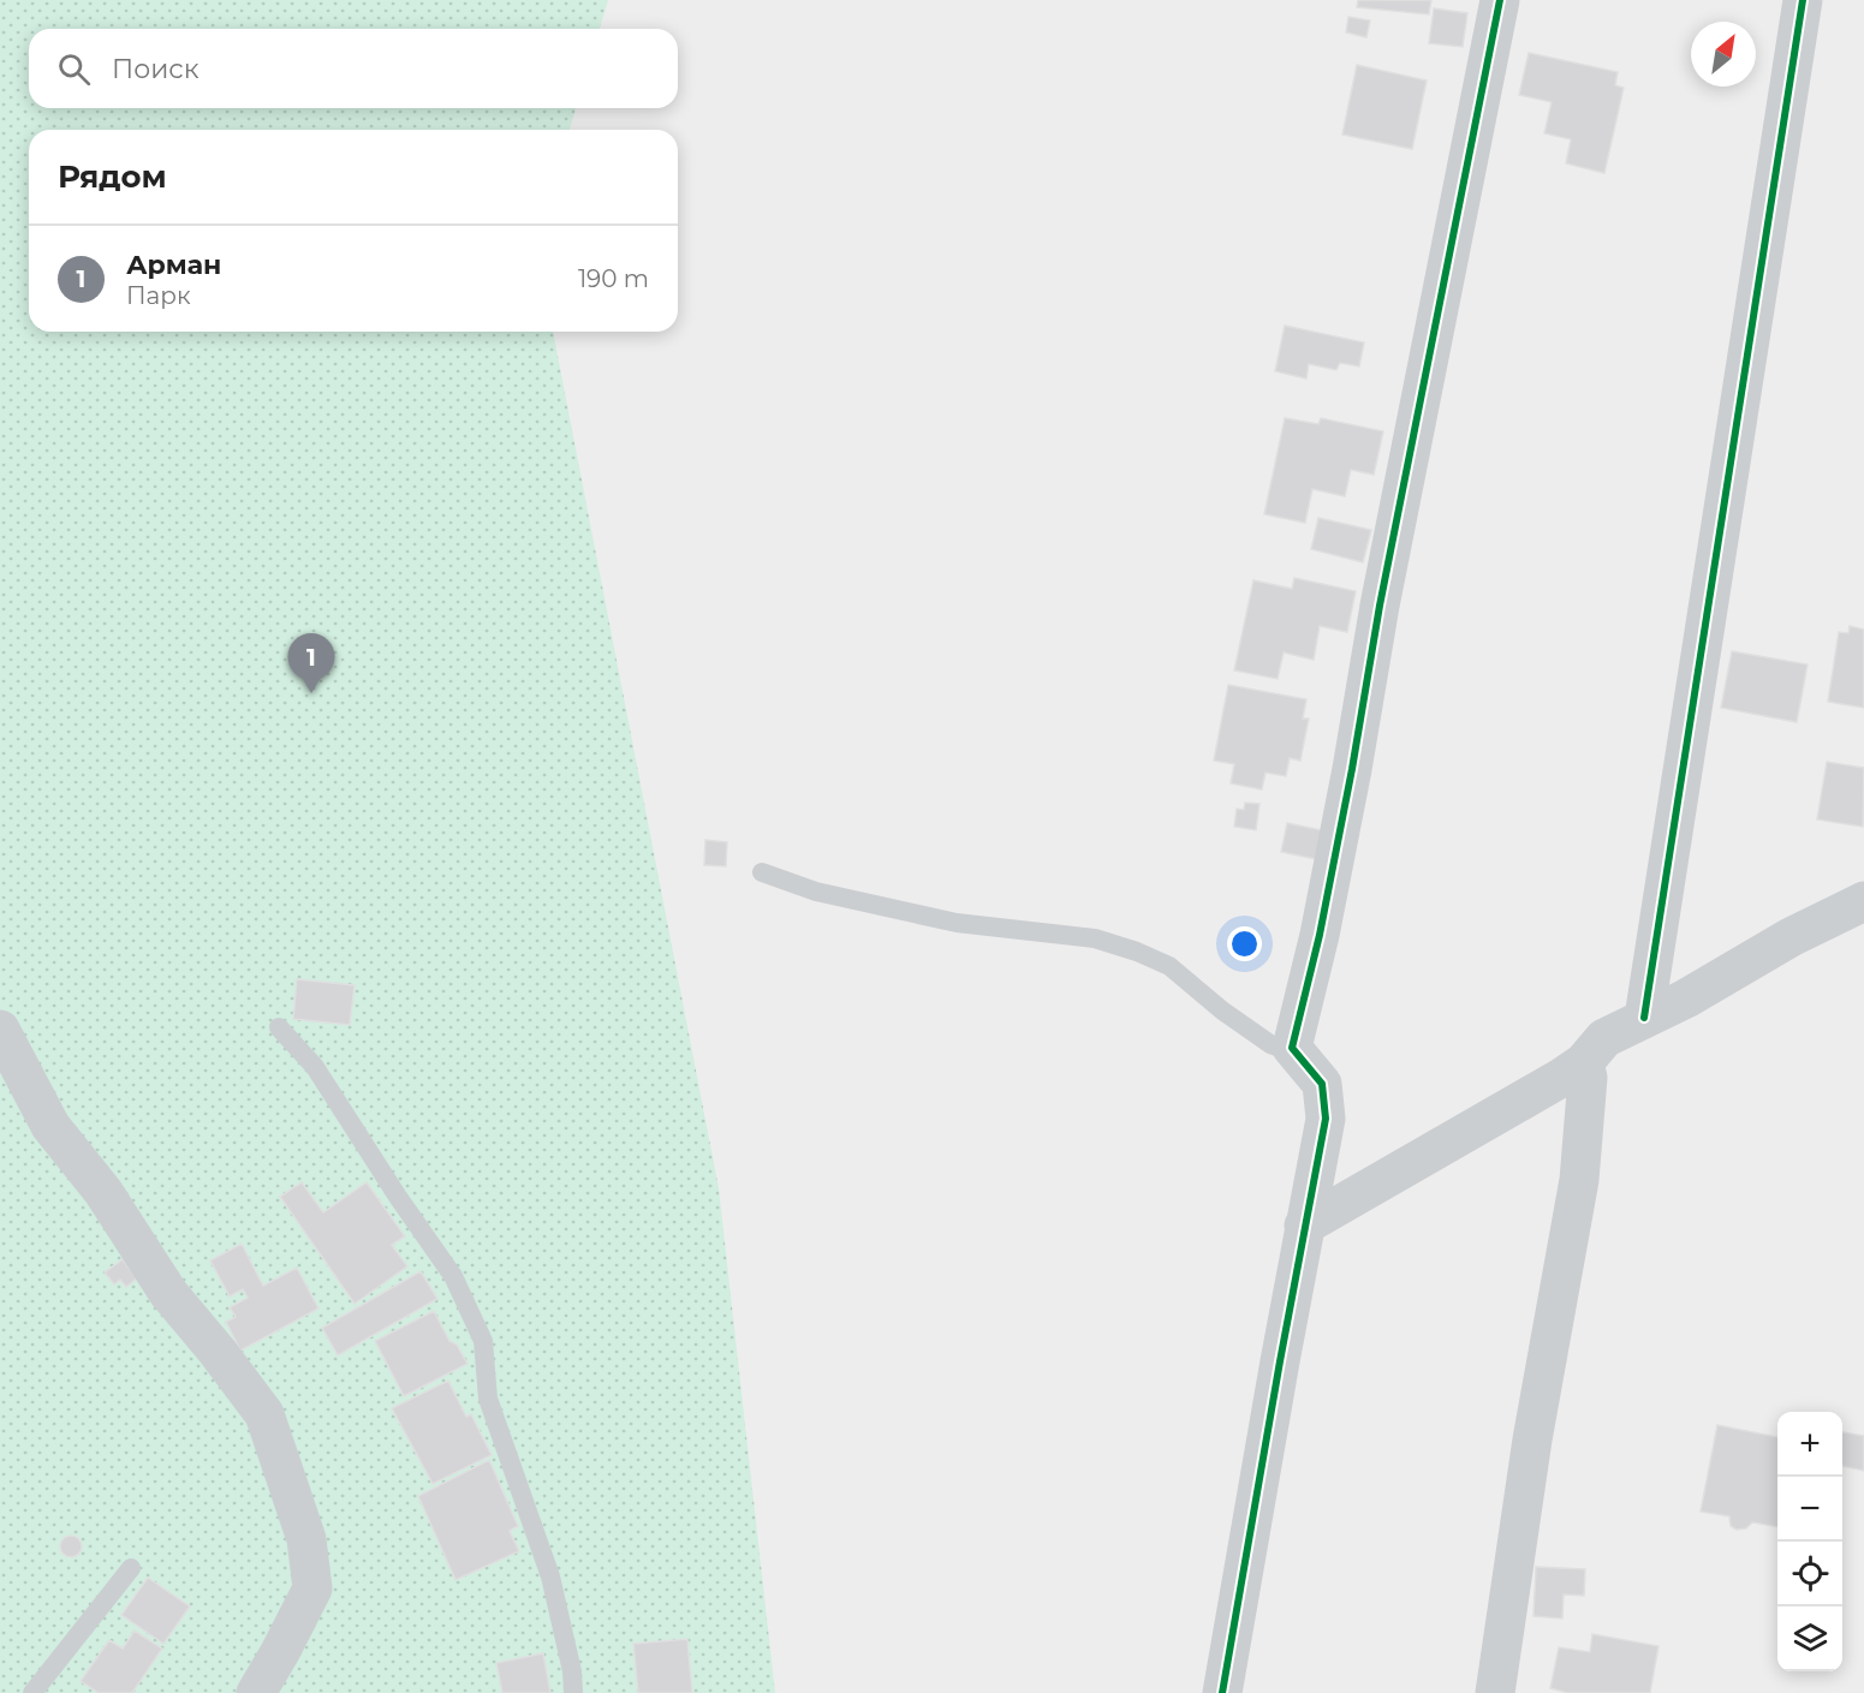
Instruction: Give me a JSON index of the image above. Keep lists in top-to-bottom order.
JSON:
{
  "north": "top right",
  "page": {
    "search": "Поиск",
    "heading": "Рядом",
    "list": [
      {
        "mark": "1",
        "name": "Арман",
        "note": "Парк",
        "value": "190 m"
      }
    ],
    "pins": "1",
    "map_buttons": ["+", "−"]
  }
}
